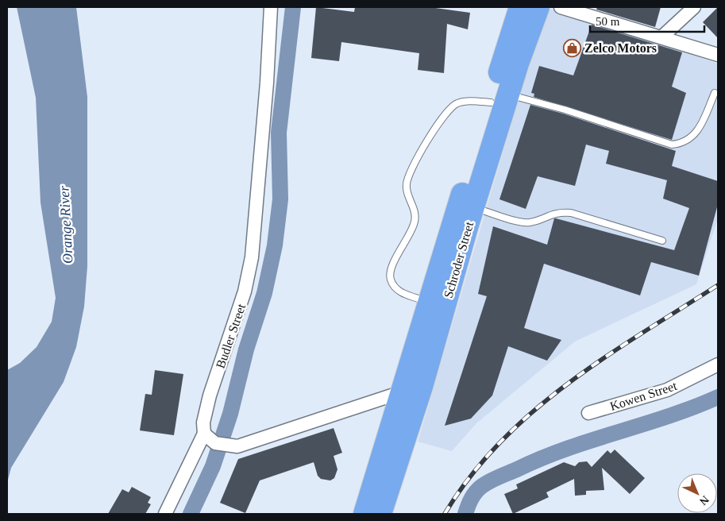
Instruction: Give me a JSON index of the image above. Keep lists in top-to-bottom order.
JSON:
{
  "streets": {
    "highway": ["Schroder Street"],
    "street": ["Budler Street", "Kowen Street"]
  },
  "water": ["Orange River"],
  "places": {
    "shop": ["Zelco Motors"]
  },
  "scale_bar": "50 m",
  "north": "bottom right"
}
